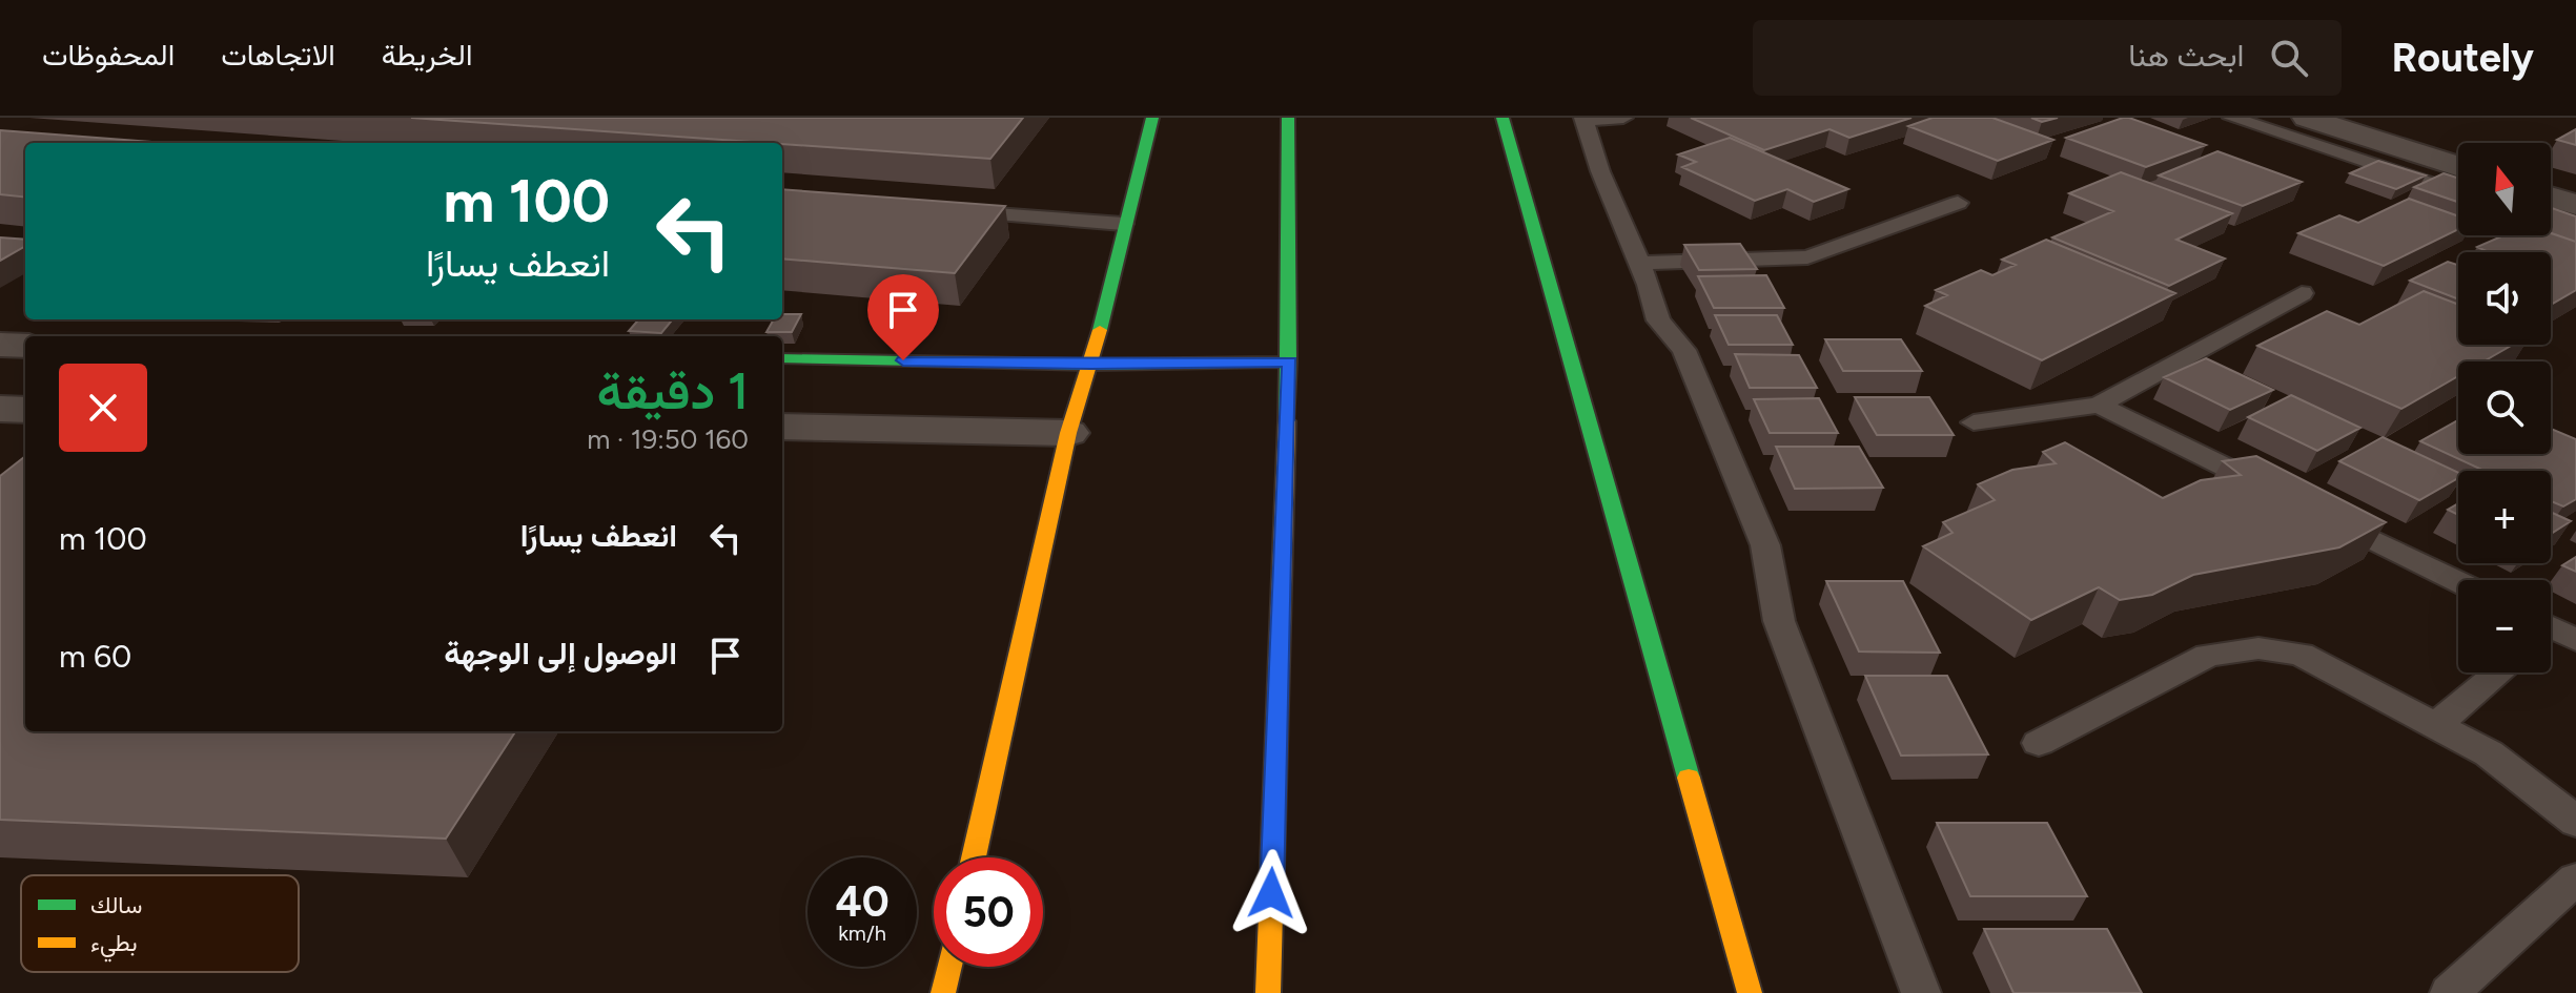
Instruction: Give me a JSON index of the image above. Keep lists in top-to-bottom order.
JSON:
{
  "legend": ["سالك", "بطيء"],
  "north": "top",
  "page": {
    "header": "Routely",
    "search": "ابحث هنا",
    "nav": ["الخريطة", "الاتجاهات", "المحفوظات"],
    "map_buttons": ["+", "−"],
    "turn": ["100 m", "انعطف يسارًا"],
    "heading": ["1 دقيقة", "160 m · 19:50"],
    "list": [
      {
        "name": "انعطف يسارًا",
        "value": "100 m"
      },
      {
        "name": "الوصول إلى الوجهة",
        "value": "60 m"
      }
    ],
    "speed": "40 km/h",
    "limit": "50"
  }
}
